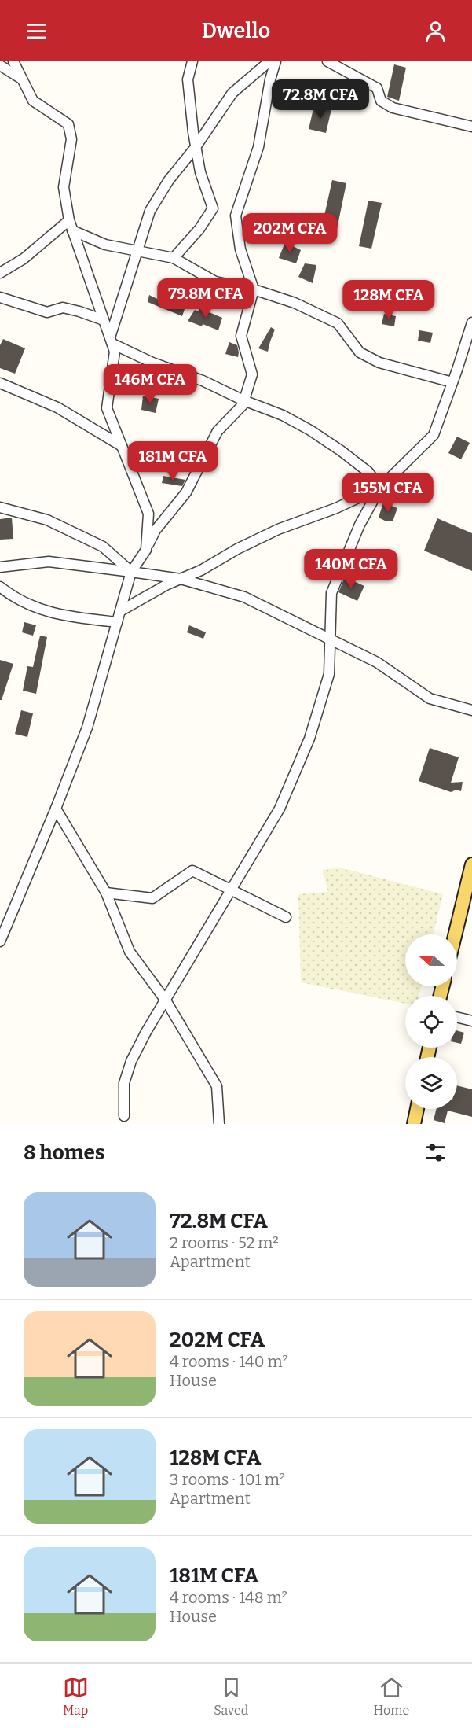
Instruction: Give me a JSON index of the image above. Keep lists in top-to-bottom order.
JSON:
{
  "north": "left",
  "page": {
    "header": "Dwello",
    "price": [
      "72.8M CFA",
      "202M CFA",
      "79.8M CFA",
      "128M CFA",
      "146M CFA",
      "181M CFA",
      "155M CFA",
      "140M CFA"
    ],
    "heading": "8 homes",
    "list": [
      {
        "name": "72.8M CFA",
        "note": "2 rooms · 52 m² · Apartment"
      },
      {
        "name": "202M CFA",
        "note": "4 rooms · 140 m² · House"
      },
      {
        "name": "128M CFA",
        "note": "3 rooms · 101 m² · Apartment"
      },
      {
        "name": "181M CFA",
        "note": "4 rooms · 148 m² · House"
      }
    ],
    "tabs": ["Map", "Saved", "Home"]
  }
}
